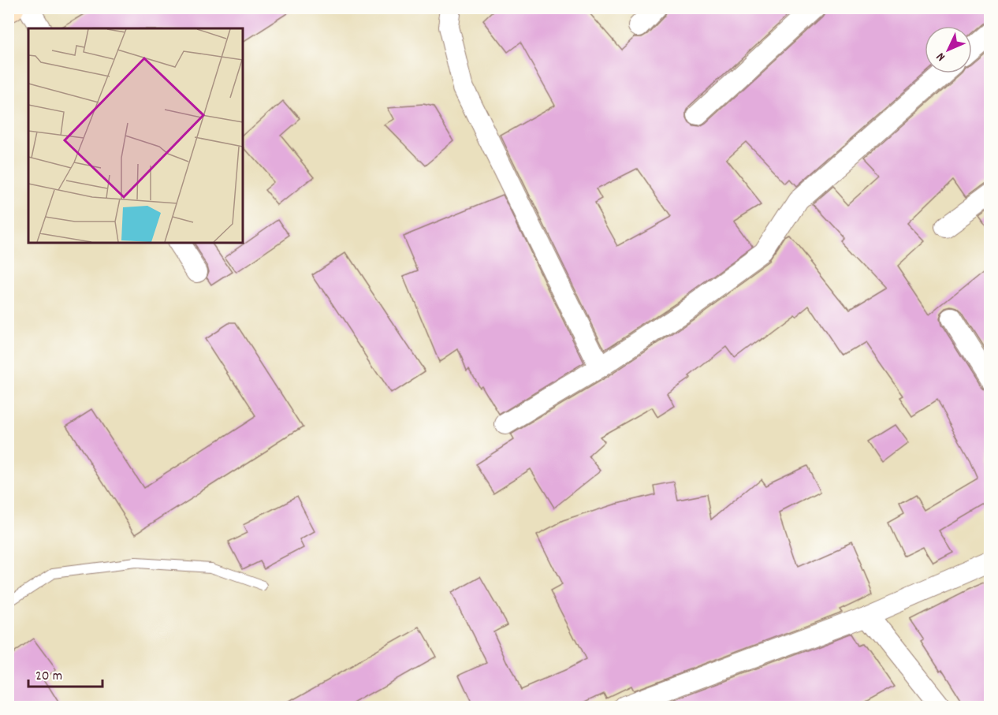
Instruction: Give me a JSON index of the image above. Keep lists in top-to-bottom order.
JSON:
{
  "scale_bar": "20 m",
  "north": "bottom left"
}
